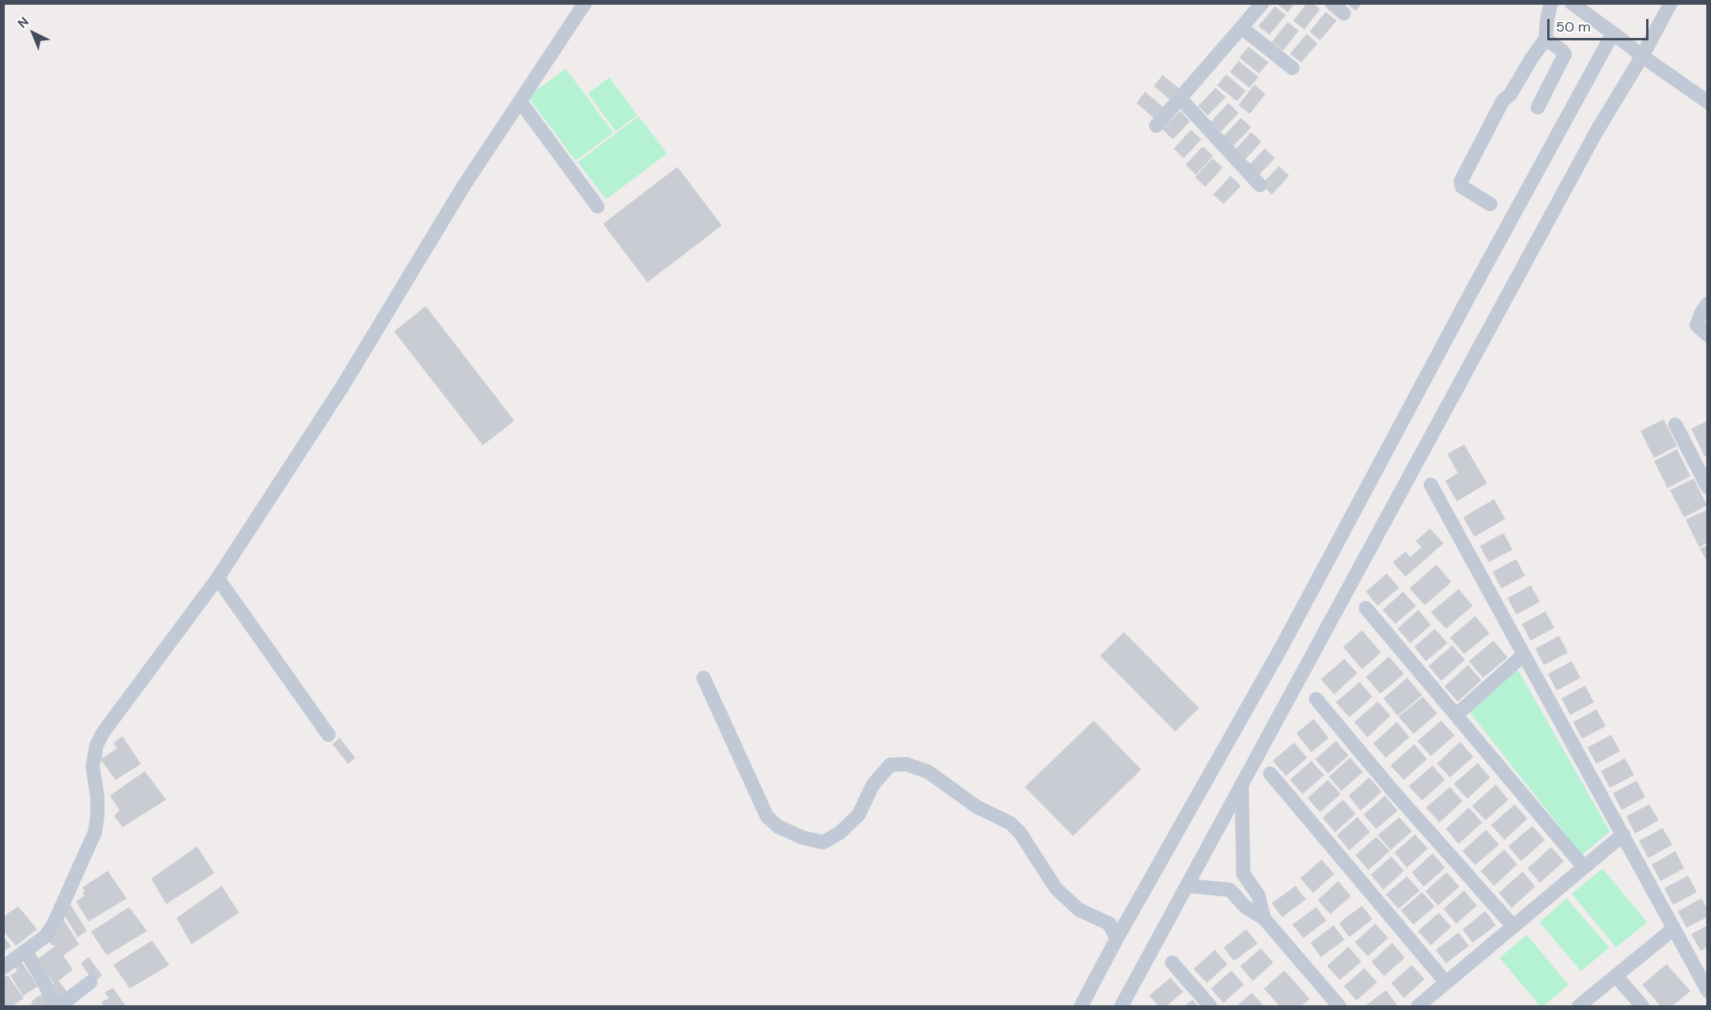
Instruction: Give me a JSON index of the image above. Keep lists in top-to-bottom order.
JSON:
{
  "scale_bar": "50 m",
  "north": "top left"
}
